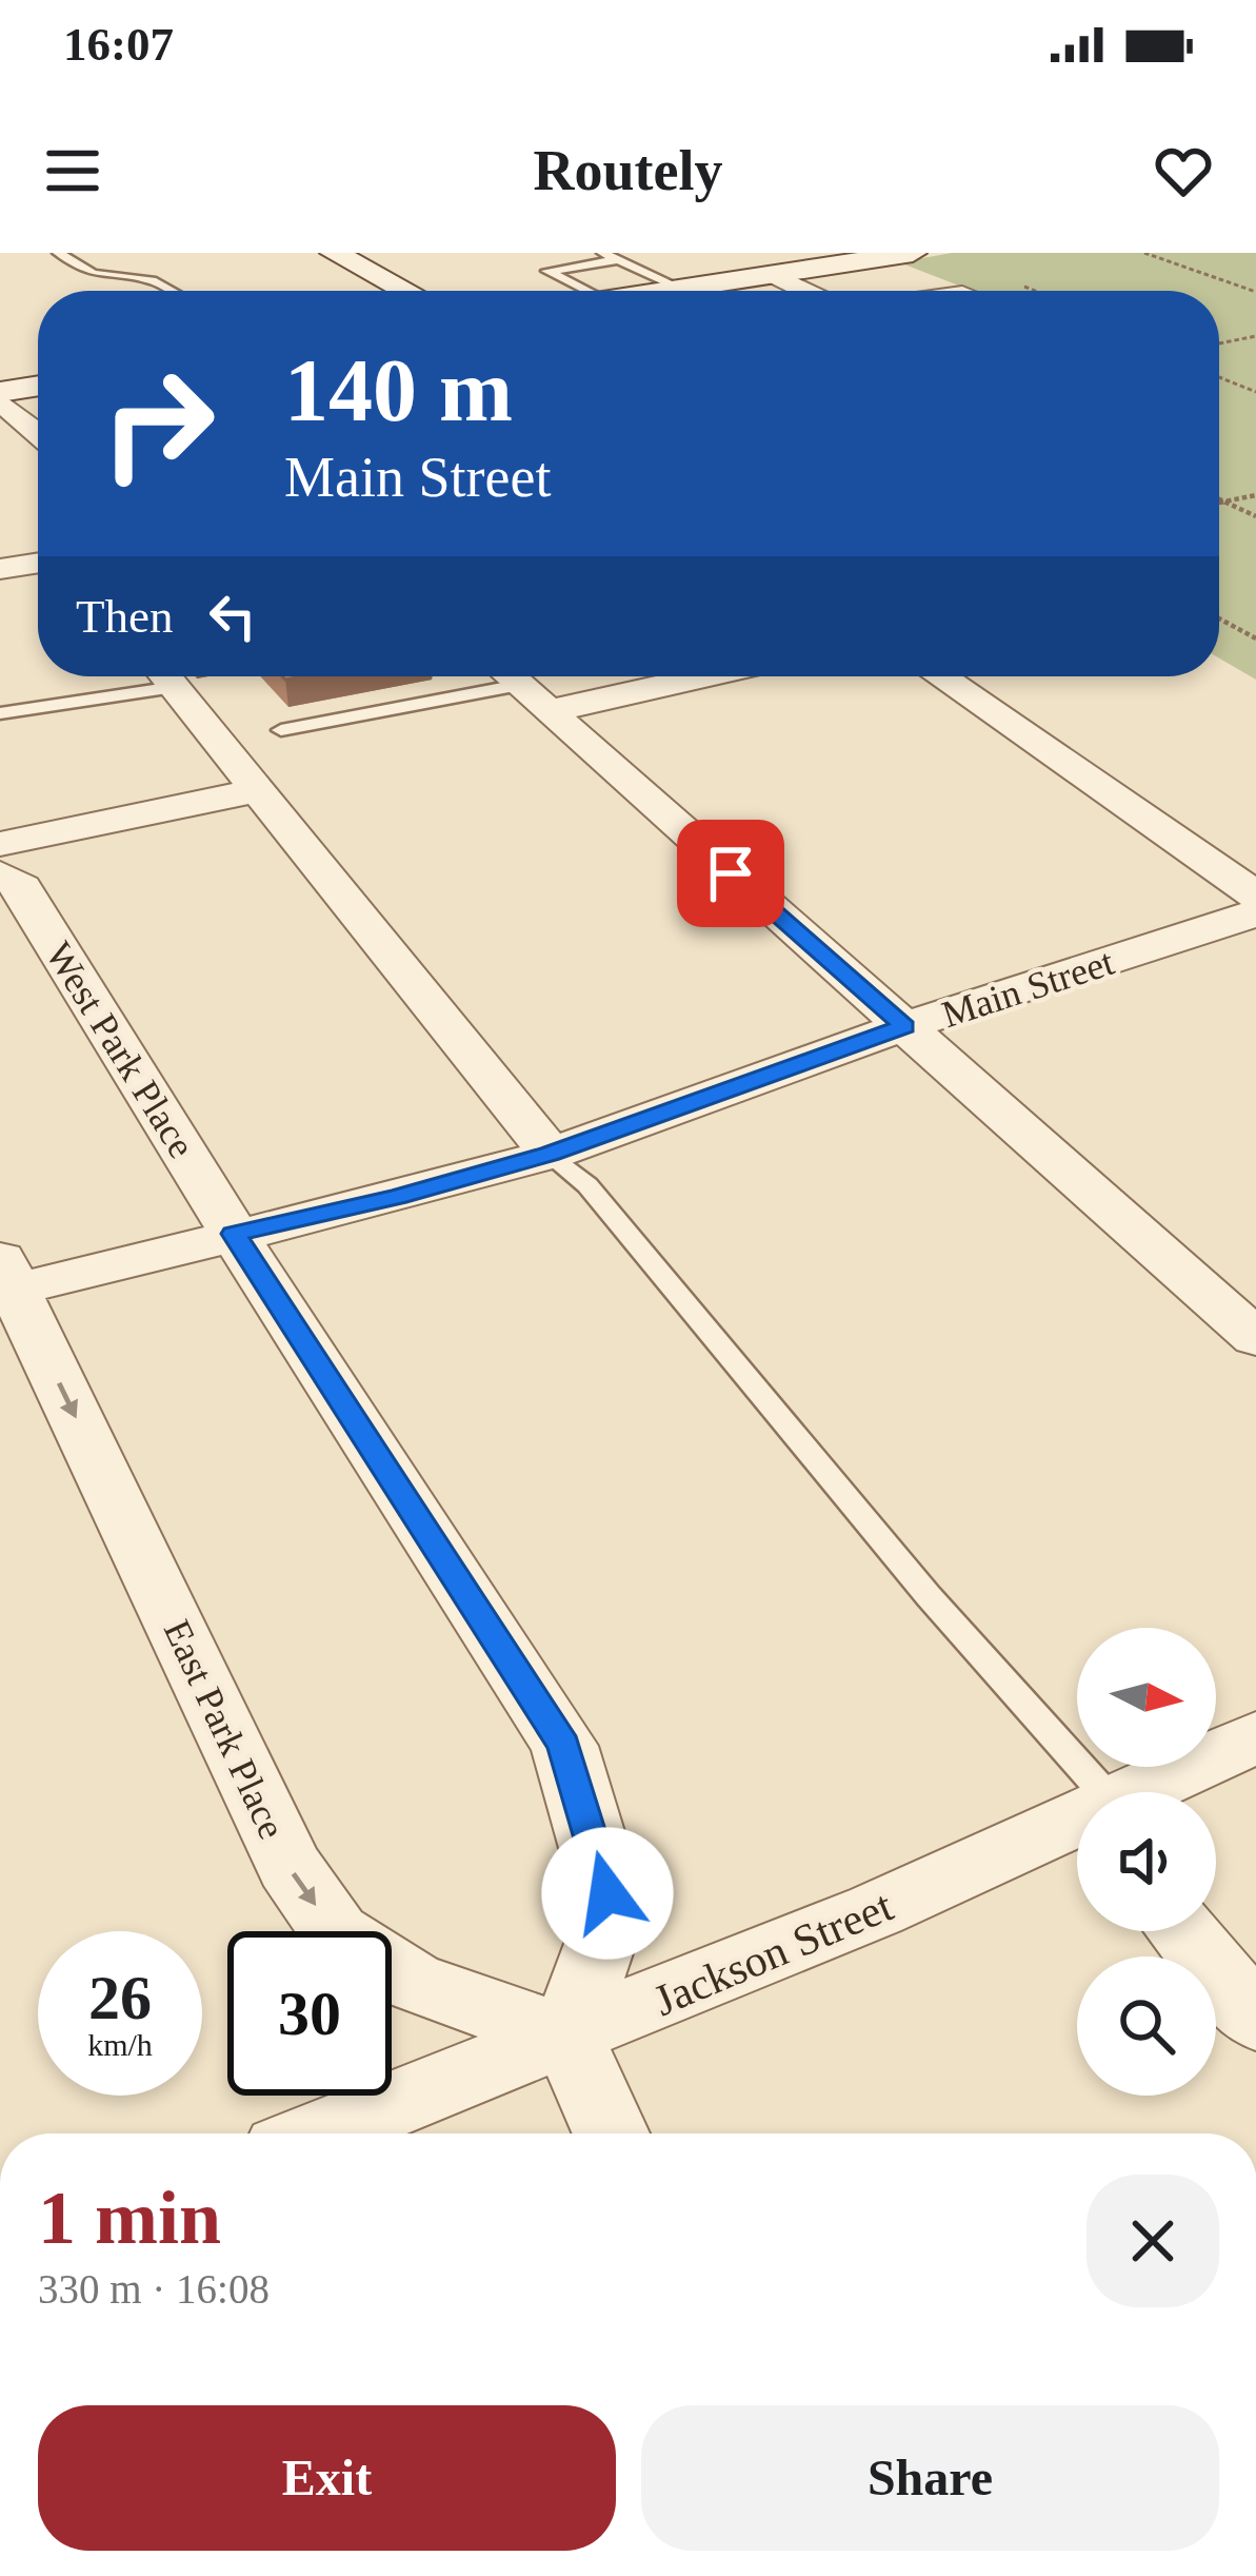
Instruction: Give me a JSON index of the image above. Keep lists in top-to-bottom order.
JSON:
{
  "streets": {
    "street": [
      "Main Street",
      "West Park Place",
      "East Park Place",
      "Jackson Street"
    ]
  },
  "crossings": [
    ["Main Street", "West Park Place"],
    ["Main Street", "East Park Place"],
    ["East Park Place", "Jackson Street"]
  ],
  "north": "right",
  "page": {
    "status": "16:07",
    "header": "Routely",
    "turn": ["140 m", "Main Street"],
    "then": "Then",
    "speed": "26 km/h",
    "limit": "30",
    "heading": ["1 min", "330 m · 16:08"],
    "buttons": ["Exit", "Share"]
  }
}
